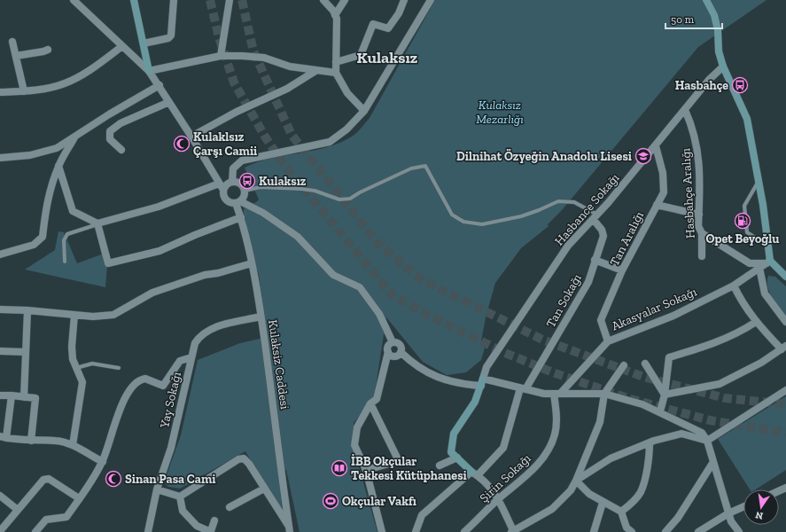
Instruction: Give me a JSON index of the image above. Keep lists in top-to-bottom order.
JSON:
{
  "streets": {
    "street": [
      "Hasbahçe Aralığı",
      "Hasbance Sokağı",
      "Tan Aralığı",
      "Tan Sokağı",
      "Akasyalar Sokağı",
      "Kulaksiz Caddesi",
      "Yay Sokağı",
      "Şirin Sokağı"
    ]
  },
  "crossings": [
    ["Hasbahçe Aralığı", "Hasbance Sokağı"],
    ["Hasbance Sokağı", "Tan Aralığı"],
    ["Hasbance Sokağı", "Tan Sokağı"],
    ["Tan Aralığı", "Akasyalar Sokağı"],
    ["Akasyalar Sokağı", "Şirin Sokağı"],
    ["Kulaksiz Caddesi", "Yay Sokağı"]
  ],
  "districts": ["Kulaksız"],
  "parks": ["Kulaksız Mezarlığı"],
  "places": {
    "bus stop": ["Hasbahçe", "Kulaksız"],
    "mosque": ["Kulaklsız Çarşı Camii", "Sinan Pasa Cami"],
    "school or university": ["Dilnihat Özyeğin Anadolu Lisesi"],
    "fuel station": ["Opet Beyoğlu"],
    "library": ["İBB Okçular Tekkesi Kütüphanesi"],
    "sports": ["Okçular Vakfı"]
  },
  "scale_bar": "50 m",
  "north": "bottom"
}
